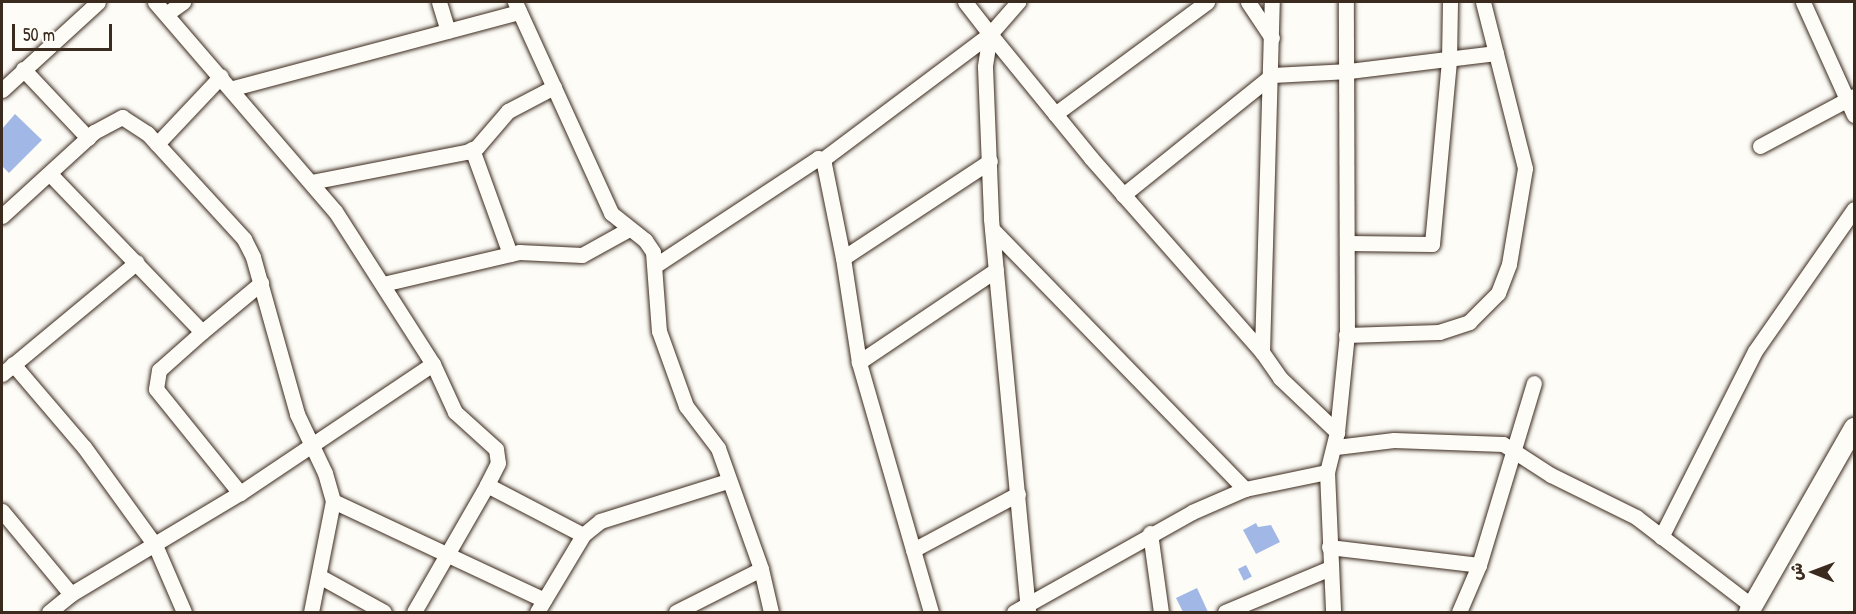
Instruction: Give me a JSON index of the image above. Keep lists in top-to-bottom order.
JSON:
{
  "scale_bar": "50 m",
  "north": "left"
}
